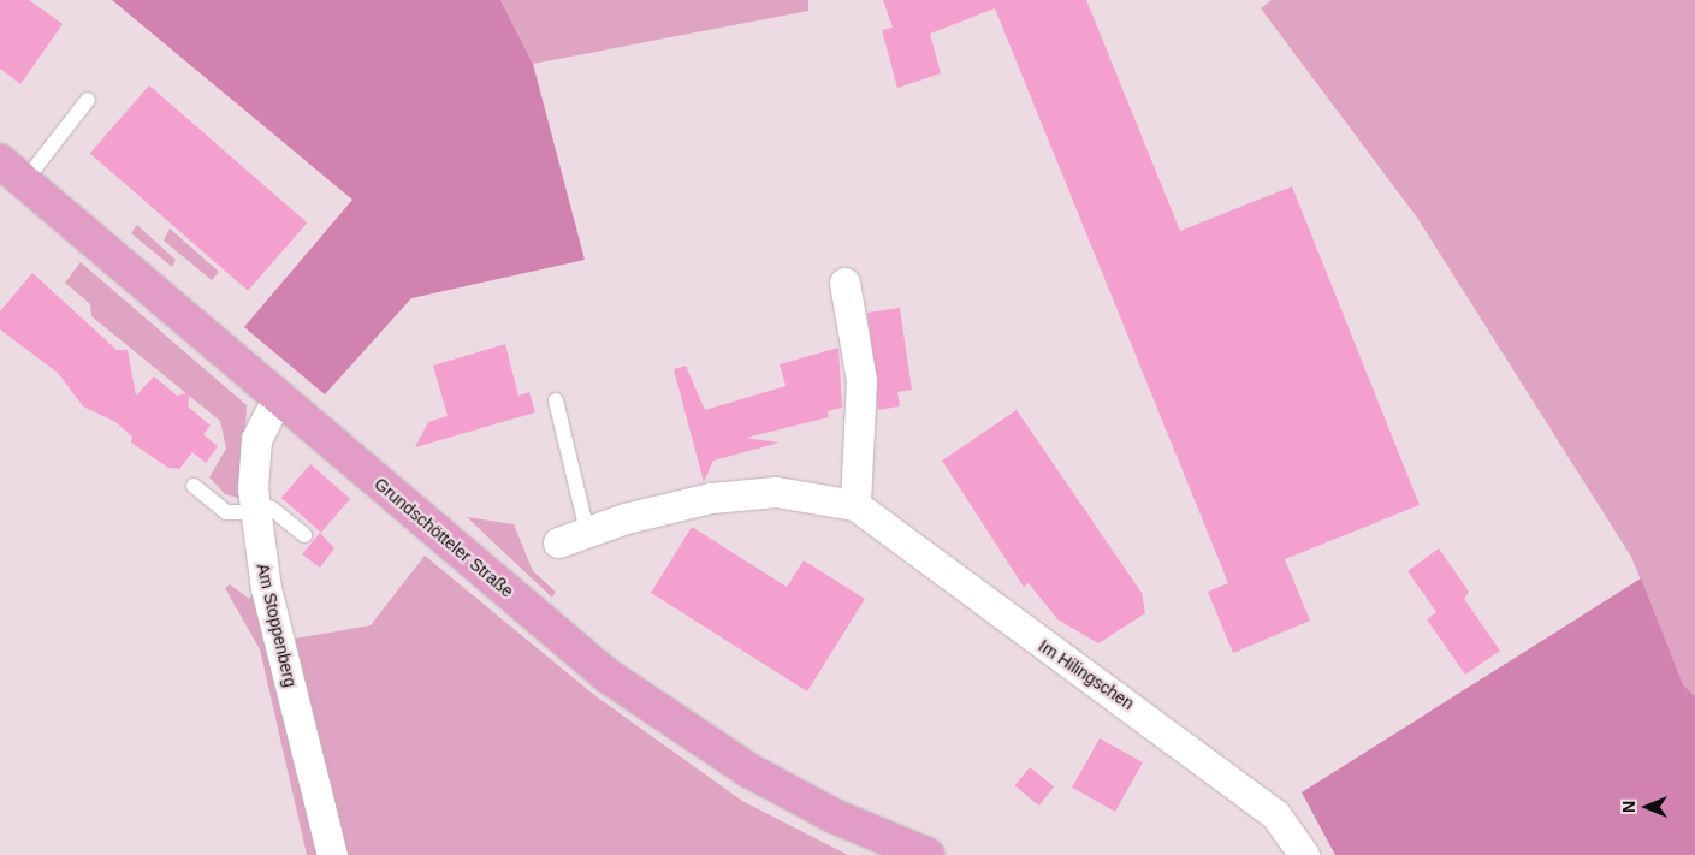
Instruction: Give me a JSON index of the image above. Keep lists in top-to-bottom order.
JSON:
{
  "streets": {
    "main road": ["Grundschötteler Straße"],
    "street": ["Am Stoppenberg", "Im Hilingschen"]
  },
  "crossings": [
    ["Grundschötteler Straße", "Am Stoppenberg"]
  ],
  "north": "left"
}
